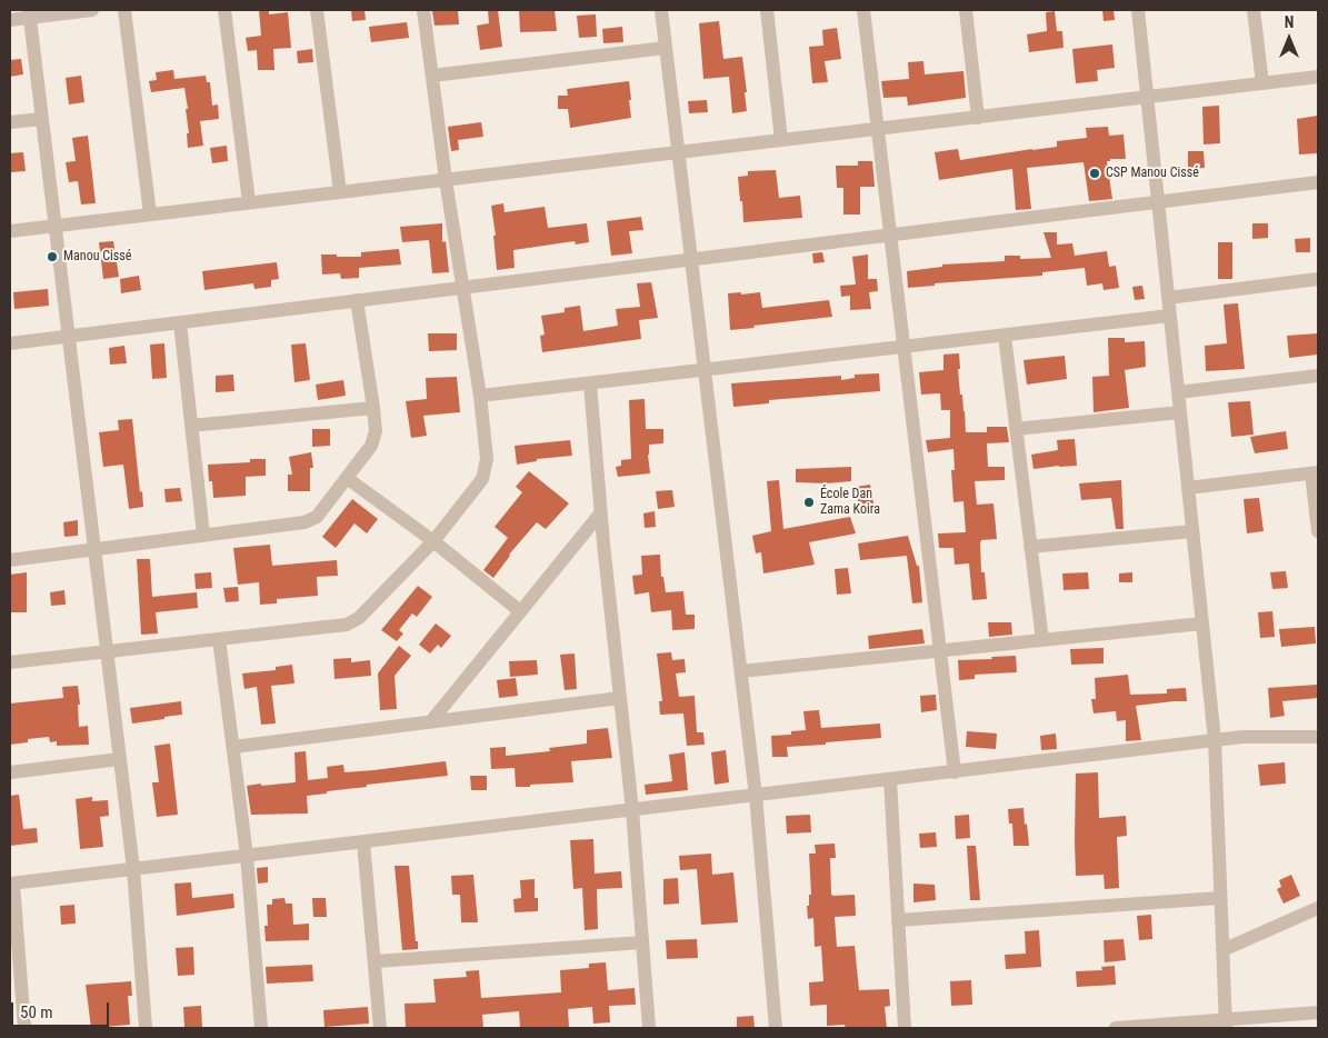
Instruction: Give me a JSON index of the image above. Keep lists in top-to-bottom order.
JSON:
{
  "places": ["CSP Manou Cissé", "Manou Cissé", "École Dan Zama Koira"],
  "scale_bar": "50 m",
  "north": "top"
}
